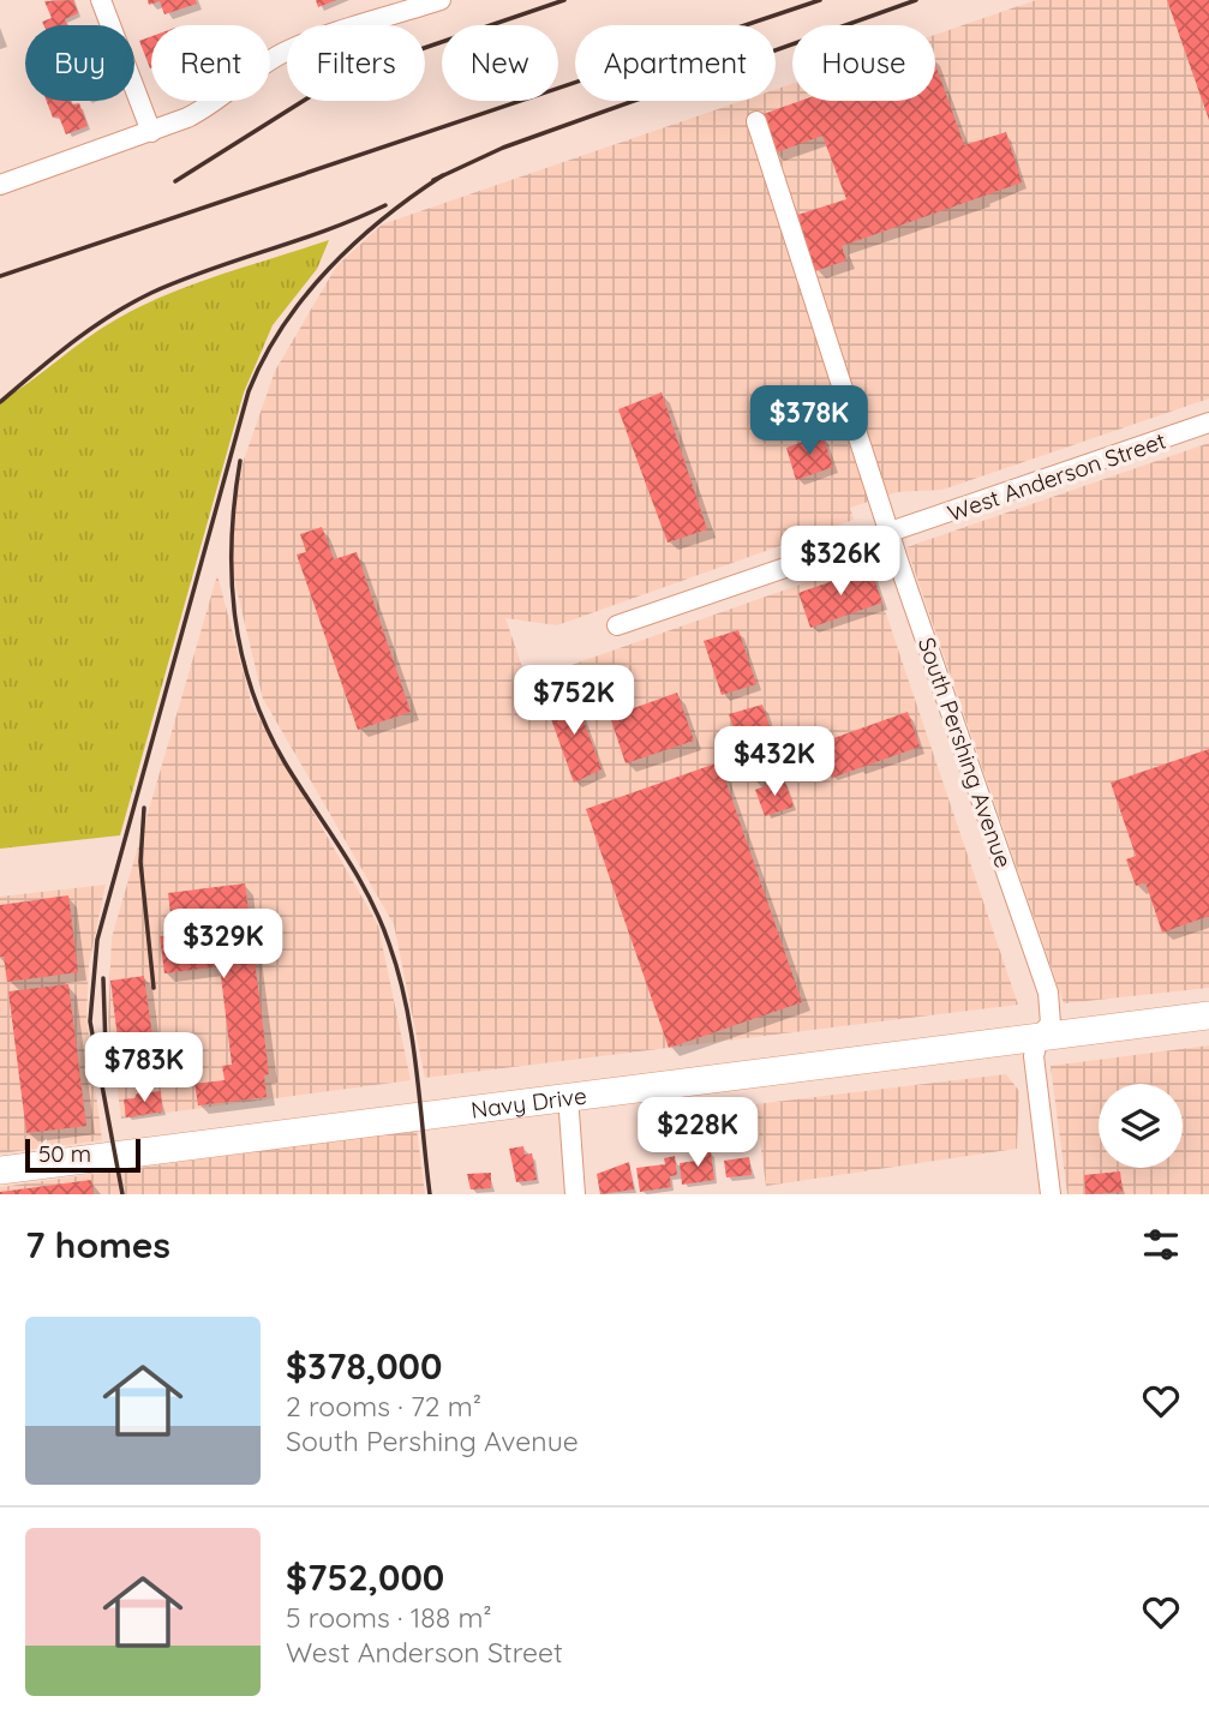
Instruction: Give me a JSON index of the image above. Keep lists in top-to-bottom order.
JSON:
{
  "streets": {
    "street": ["West Anderson Street", "South Pershing Avenue", "Navy Drive"]
  },
  "crossings": [
    ["West Anderson Street", "South Pershing Avenue"],
    ["South Pershing Avenue", "Navy Drive"]
  ],
  "scale_bar": "50 m",
  "page": {
    "chip": [
      "Buy",
      "Rent",
      "Filters",
      "New",
      "Apartment",
      "House"
    ],
    "price": [
      "$378K",
      "$326K",
      "$752K",
      "$432K",
      "$329K",
      "$783K",
      "$228K"
    ],
    "scale": "50 m",
    "heading": "7 homes",
    "list": [
      {
        "name": "$378,000",
        "note": "2 rooms · 72 m² · South Pershing Avenue"
      },
      {
        "name": "$752,000",
        "note": "5 rooms · 188 m² · West Anderson Street"
      }
    ]
  }
}
